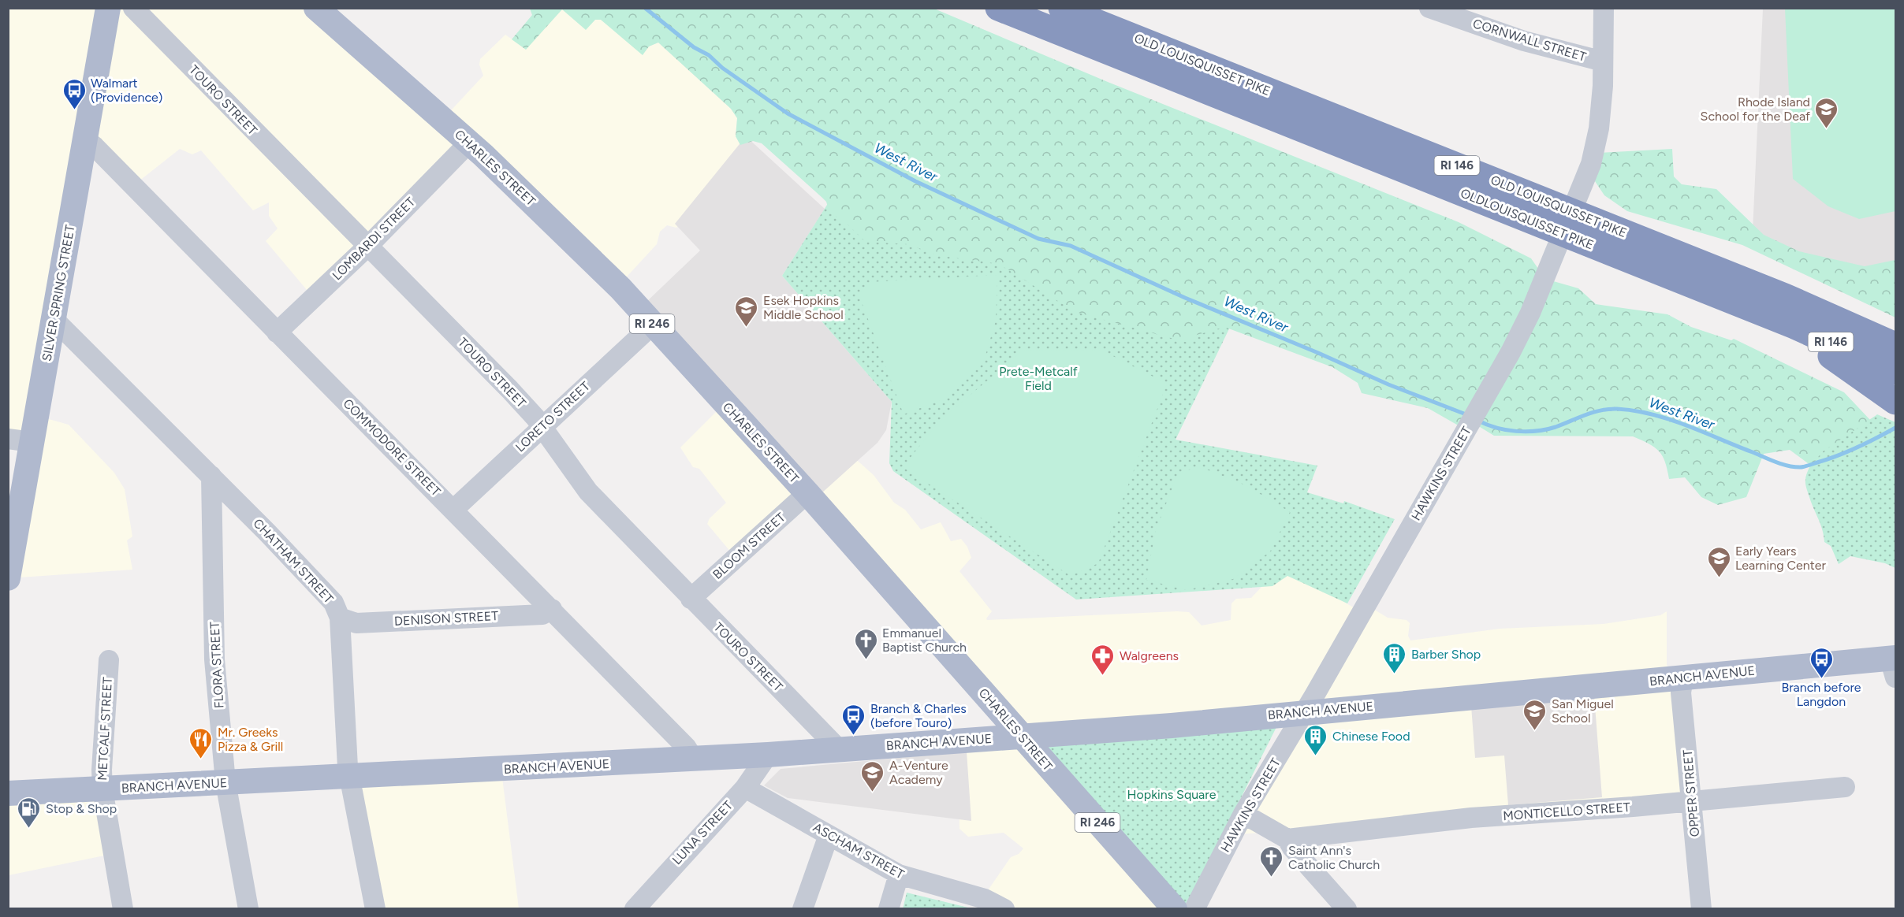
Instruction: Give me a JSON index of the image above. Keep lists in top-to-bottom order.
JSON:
{
  "streets": {
    "highway": ["OLD LOUISQUISSET PIKE", "RI 146", "OLDLOUISQUISSET PIKE"],
    "main road": [
      "CHARLES STREET",
      "SILVER SPRING STREET",
      "RI 246",
      "BRANCH AVENUE"
    ],
    "street": [
      "CORNWALL STREET",
      "TOURO STREET",
      "LOMBARDI STREET",
      "LORETO STREET",
      "COMMODORE STREET",
      "HAWKINS STREET",
      "BLOOM STREET",
      "CHATHAM STREET",
      "DENISON STREET",
      "FLORA STREET",
      "METCALF STREET",
      "OPPER STREET",
      "MONTICELLO STREET",
      "LUNA STREET",
      "ASCHAM STREET"
    ]
  },
  "crossings": [
    ["CORNWALL STREET", "HAWKINS STREET"],
    ["OLD LOUISQUISSET PIKE", "OLDLOUISQUISSET PIKE"],
    ["TOURO STREET", "LOMBARDI STREET"],
    ["TOURO STREET", "LORETO STREET"],
    ["TOURO STREET", "BLOOM STREET"],
    ["TOURO STREET", "BRANCH AVENUE"],
    ["RI 146", "OLDLOUISQUISSET PIKE"],
    ["CHARLES STREET", "LOMBARDI STREET"],
    ["CHARLES STREET", "LORETO STREET"],
    ["CHARLES STREET", "BLOOM STREET"],
    ["CHARLES STREET", "BRANCH AVENUE"],
    ["LOMBARDI STREET", "COMMODORE STREET"],
    ["SILVER SPRING STREET", "COMMODORE STREET"],
    ["SILVER SPRING STREET", "CHATHAM STREET"],
    ["LORETO STREET", "COMMODORE STREET"],
    ["COMMODORE STREET", "DENISON STREET"],
    ["COMMODORE STREET", "BRANCH AVENUE"],
    ["HAWKINS STREET", "BRANCH AVENUE"],
    ["CHATHAM STREET", "DENISON STREET"],
    ["CHATHAM STREET", "FLORA STREET"],
    ["CHATHAM STREET", "BRANCH AVENUE"],
    ["FLORA STREET", "BRANCH AVENUE"],
    ["BRANCH AVENUE", "METCALF STREET"],
    ["BRANCH AVENUE", "OPPER STREET"],
    ["BRANCH AVENUE", "LUNA STREET"],
    ["OPPER STREET", "MONTICELLO STREET"],
    ["LUNA STREET", "ASCHAM STREET"]
  ],
  "water": ["West River"],
  "parks": ["Prete-Metcalf Field", "Hopkins Square"],
  "places": {
    "bus stop": ["Walmart (Providence)", "Branch before Langdon", "Branch & Charles (before Touro)"],
    "school or university": [
      "Rhode Island School for the Deaf",
      "Esek Hopkins Middle School",
      "Early Years Learning Center",
      "San Miguel School",
      "A-Venture Academy"
    ],
    "church": ["Emmanuel Baptist Church", "Saint Ann's Catholic Church"],
    "building": ["Barber Shop", "Chinese Food"],
    "pharmacy": ["Walgreens"],
    "restaurant": ["Mr. Greeks Pizza & Grill"],
    "fuel station": ["Stop & Shop"]
  }
}
